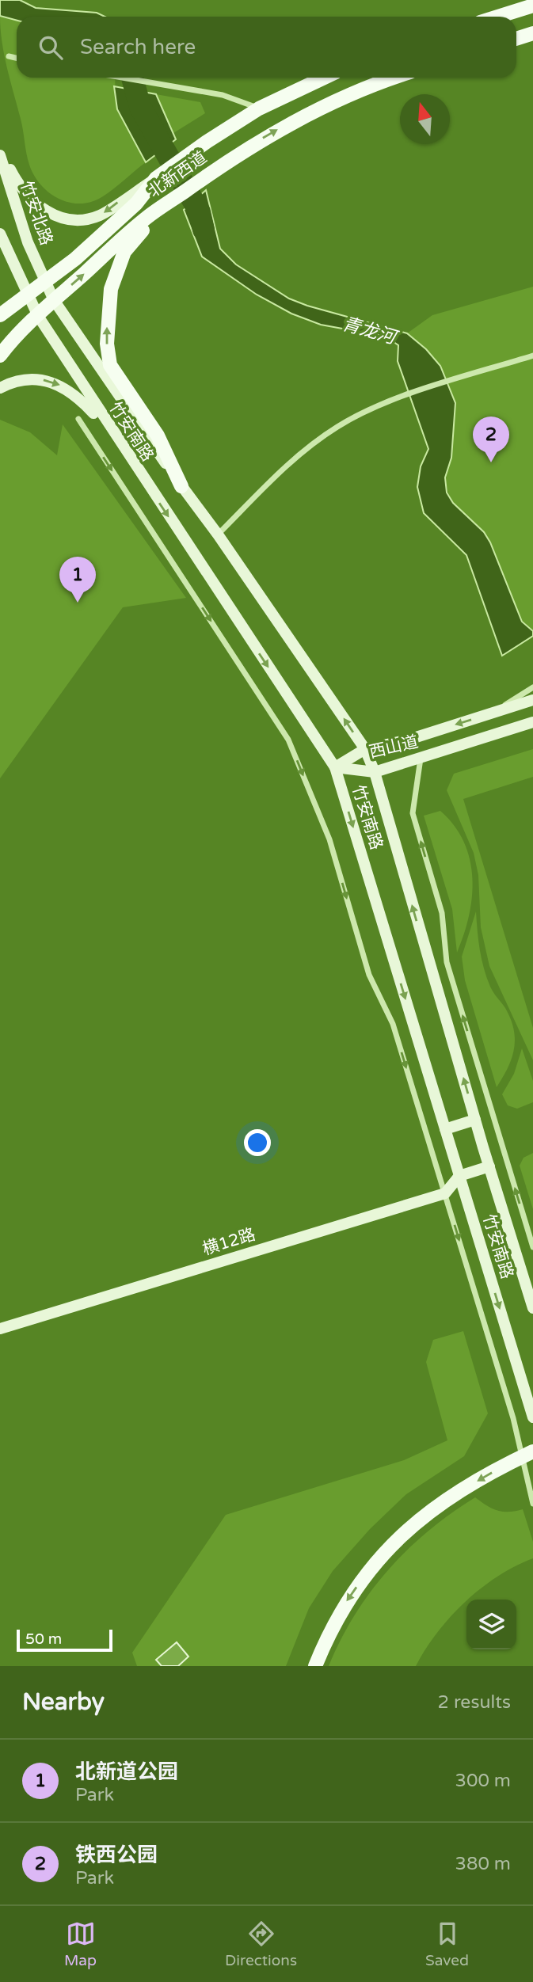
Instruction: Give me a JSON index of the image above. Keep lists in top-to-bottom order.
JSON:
{
  "streets": {
    "main road": [
      "北新西道",
      "竹安北路",
      "竹安南路",
      "西山道",
      "横12路"
    ]
  },
  "crossings": [
    ["北新西道", "竹安北路"],
    ["北新西道", "竹安南路"],
    ["竹安北路", "竹安南路"],
    ["竹安南路", "西山道"]
  ],
  "water": ["青龙河"],
  "scale_bar": "50 m",
  "north": "top",
  "page": {
    "search": "Search here",
    "pins": ["2", "1"],
    "scale": "50 m",
    "heading": ["Nearby", "2 results"],
    "list": [
      {
        "mark": "1",
        "name": "北新道公园",
        "note": "Park",
        "value": "300 m"
      },
      {
        "mark": "2",
        "name": "铁西公园",
        "note": "Park",
        "value": "380 m"
      }
    ],
    "nav": ["Map", "Directions", "Saved"]
  }
}
